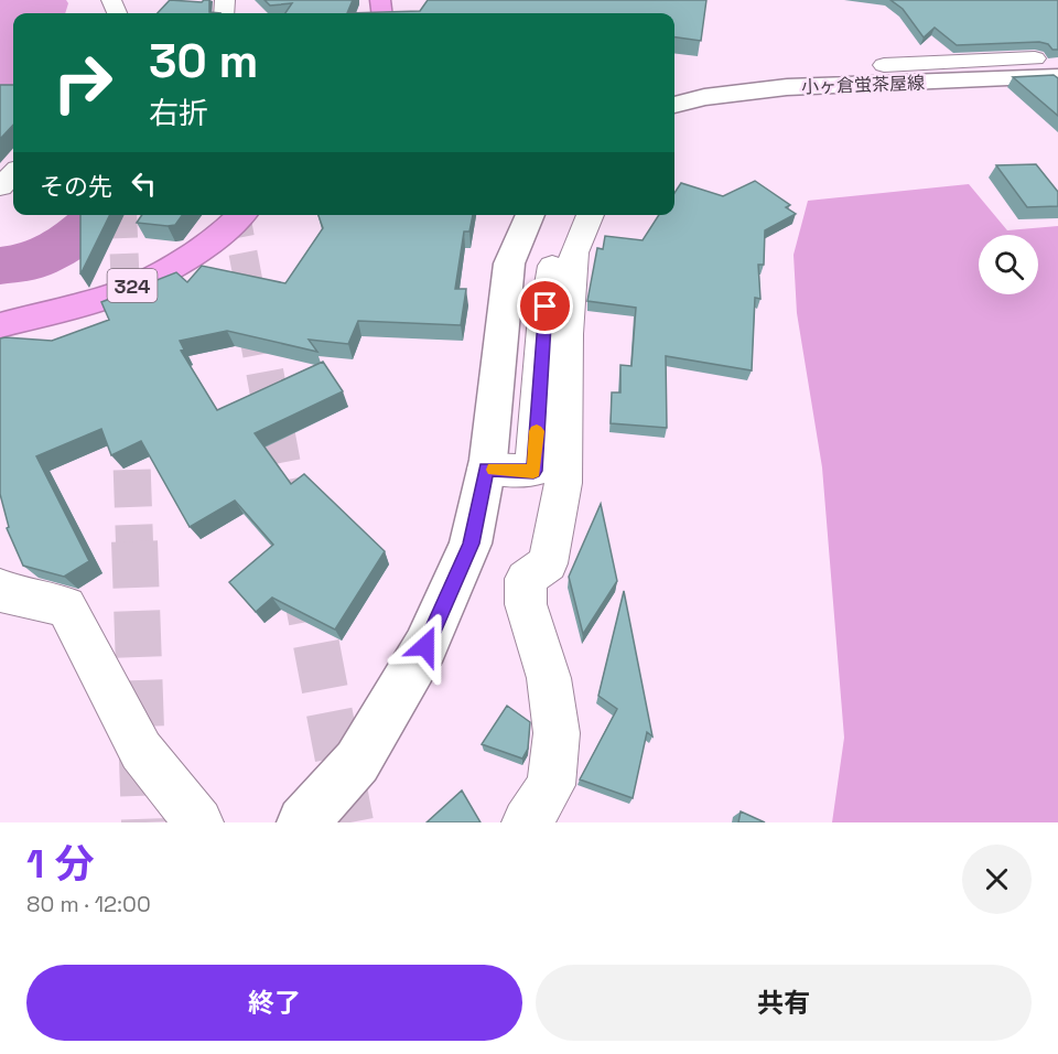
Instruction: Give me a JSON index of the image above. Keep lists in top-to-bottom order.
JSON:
{
  "streets": {
    "highway": ["324"],
    "street": ["小ヶ倉蛍茶屋線"]
  },
  "page": {
    "turn": ["30 m", "右折"],
    "then": "その先",
    "heading": ["1 分", "80 m · 12:00"],
    "buttons": ["終了", "共有"]
  }
}
